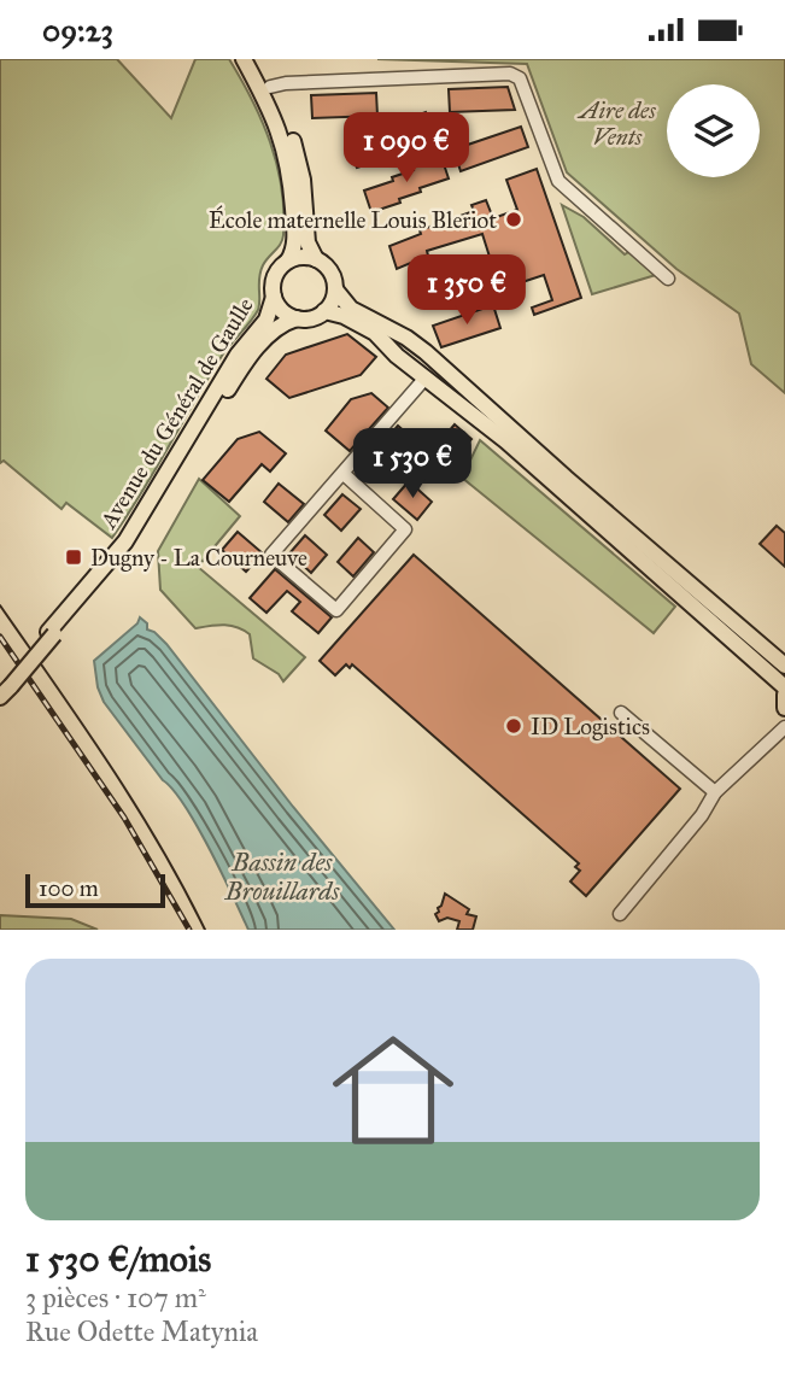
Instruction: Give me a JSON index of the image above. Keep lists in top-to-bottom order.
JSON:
{
  "streets": {
    "main road": ["Avenue du Général de Gaulle"]
  },
  "water": ["Bassin des Brouillards"],
  "parks": ["Aire des Vents"],
  "places": {
    "other": ["École maternelle Louis Bleriot", "ID Logistics"],
    "transit": ["Dugny - La Courneuve"]
  },
  "scale_bar": "100 m",
  "page": {
    "status": "09:23",
    "price": ["1 090 €", "1 350 €", "1 530 €"],
    "scale": "100 m",
    "list": [
      {
        "name": "1 530 €/mois",
        "note": "3 pièces · 107 m² · Rue Odette Matynia"
      }
    ]
  }
}
